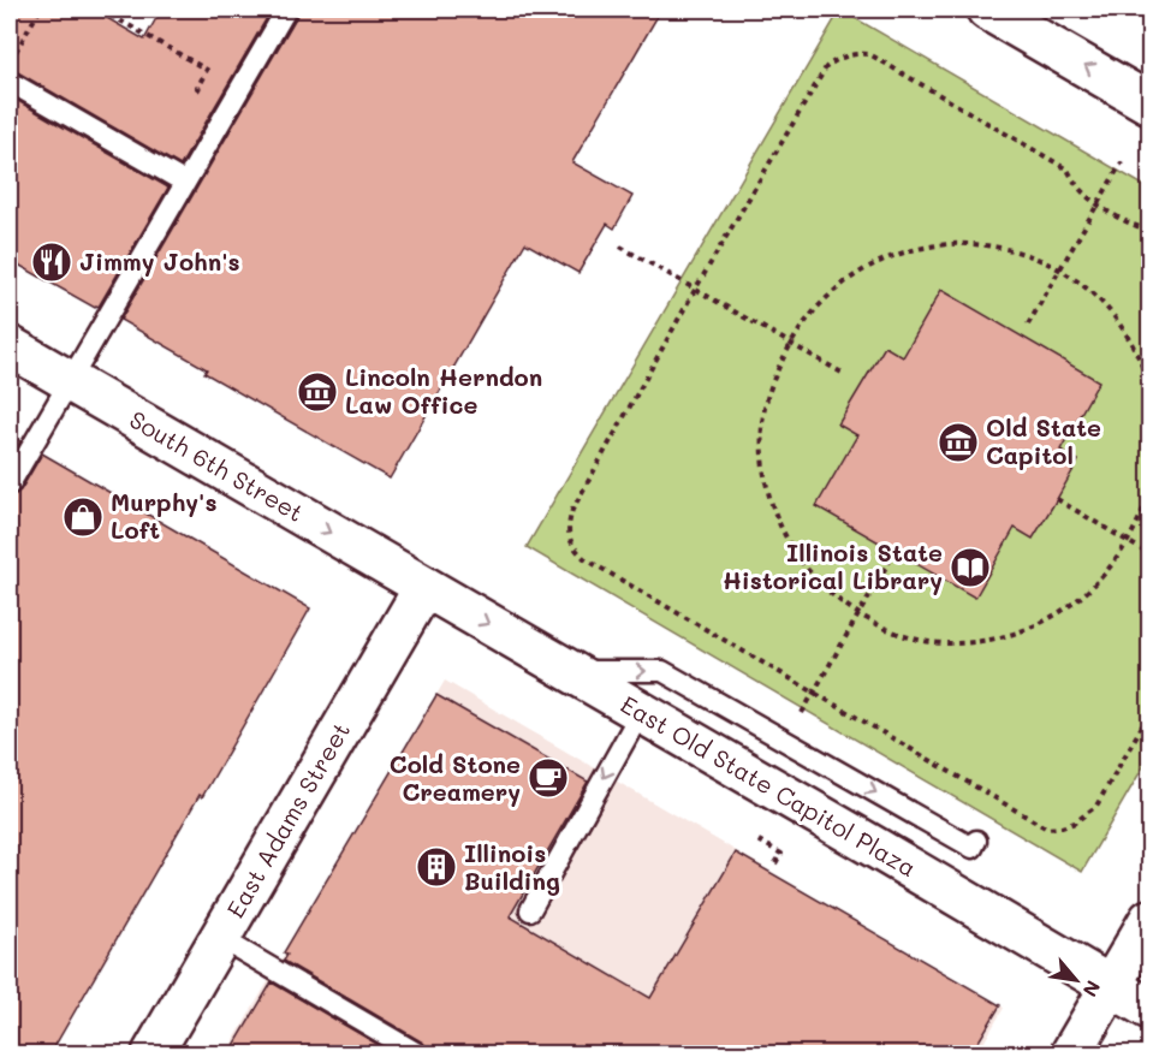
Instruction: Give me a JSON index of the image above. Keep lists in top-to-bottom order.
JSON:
{
  "streets": {
    "main road": ["South 6th Street", "East Old State Capitol Plaza", "East Adams Street"]
  },
  "crossings": [
    ["South 6th Street", "East Old State Capitol Plaza"],
    ["South 6th Street", "East Adams Street"],
    ["East Old State Capitol Plaza", "East Adams Street"]
  ],
  "one_way": ["South 6th Street"],
  "places": {
    "restaurant": ["Jimmy John's"],
    "museum": ["Lincoln Herndon Law Office", "Old State Capitol"],
    "shop": ["Murphy's Loft"],
    "library": ["Illinois State Historical Library"],
    "cafe": ["Cold Stone Creamery"],
    "building": ["Illinois Building"]
  },
  "north": "bottom right"
}
